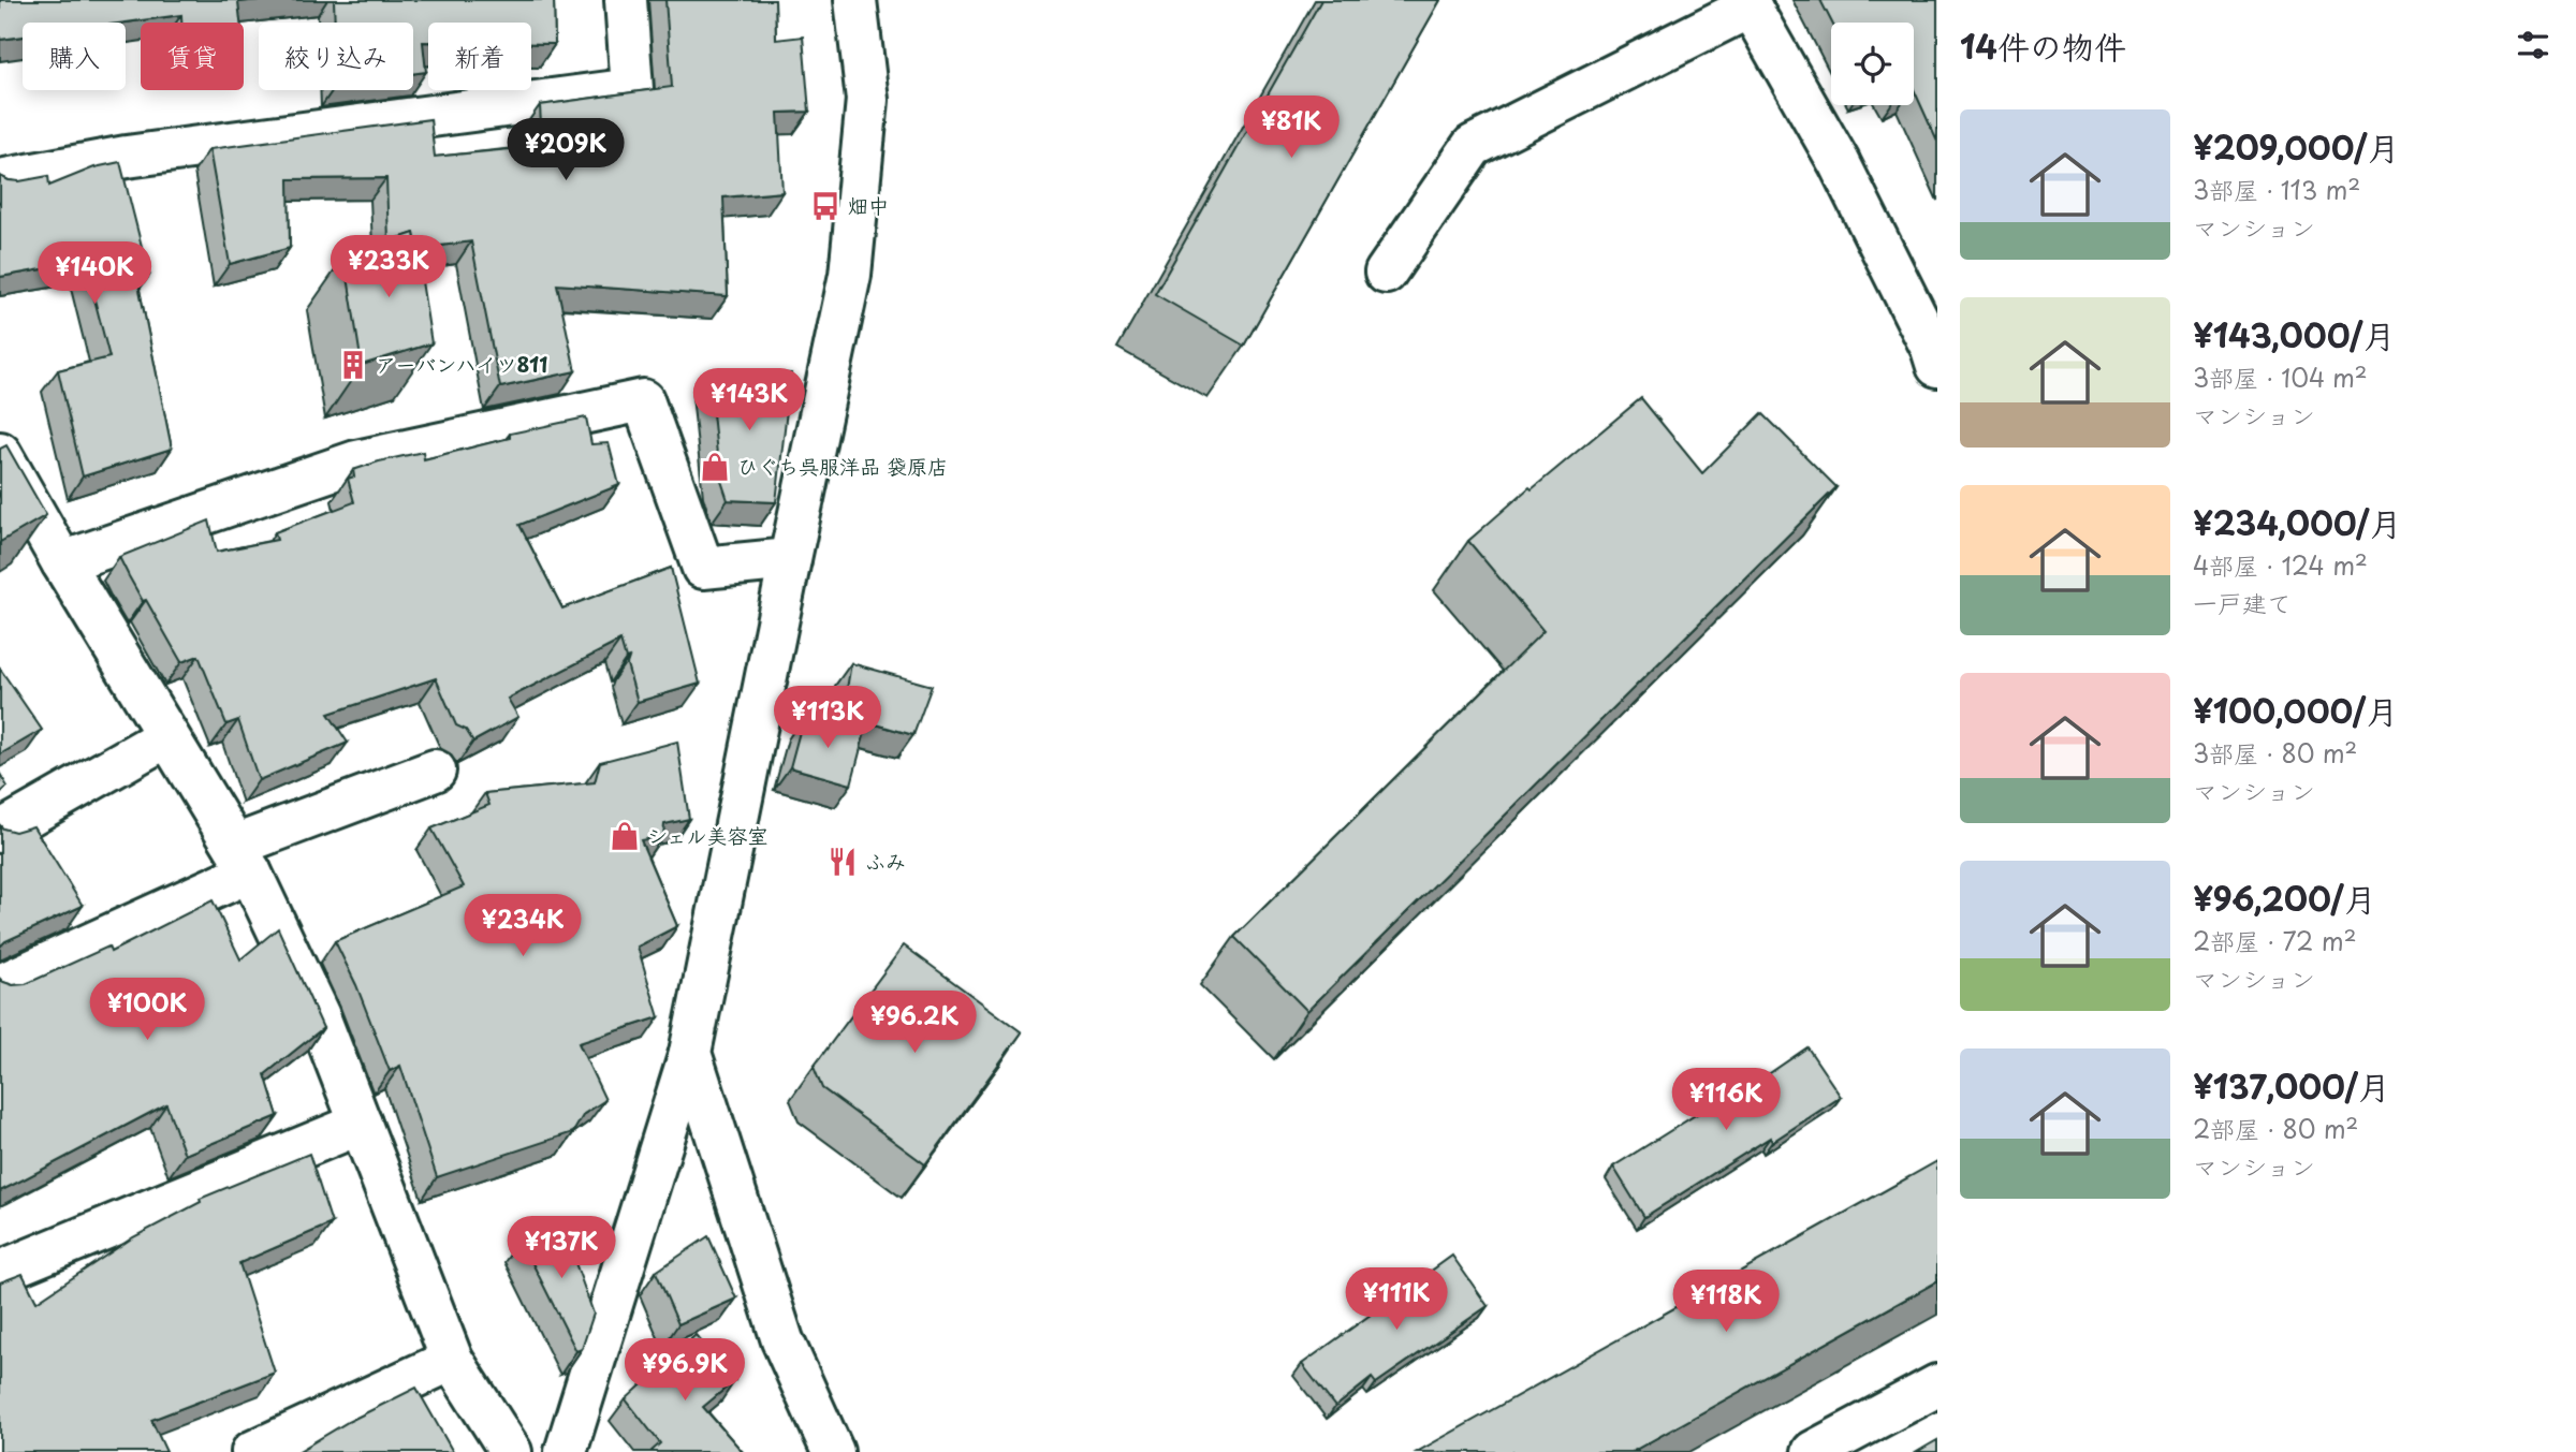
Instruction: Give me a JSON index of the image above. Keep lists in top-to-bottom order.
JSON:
{
  "places": {
    "bus stop": ["畑中"],
    "building": ["アーバンハイツ811"],
    "shop": ["ひぐち呉服洋品 袋原店", "シェル美容室"],
    "restaurant": ["ふみ"]
  },
  "page": {
    "heading": "14件の物件",
    "chip": [
      "購入",
      "賃貸",
      "絞り込み",
      "新着"
    ],
    "list": [
      {
        "name": "¥209,000/月",
        "note": "3部屋 · 113 m² · マンション"
      },
      {
        "name": "¥143,000/月",
        "note": "3部屋 · 104 m² · マンション"
      },
      {
        "name": "¥234,000/月",
        "note": "4部屋 · 124 m² · 一戸建て"
      },
      {
        "name": "¥100,000/月",
        "note": "3部屋 · 80 m² · マンション"
      },
      {
        "name": "¥96,200/月",
        "note": "2部屋 · 72 m² · マンション"
      },
      {
        "name": "¥137,000/月",
        "note": "2部屋 · 80 m² · マンション"
      }
    ],
    "price": [
      "¥81K",
      "¥209K",
      "¥233K",
      "¥140K",
      "¥143K",
      "¥113K",
      "¥234K",
      "¥100K",
      "¥96.2K",
      "¥116K",
      "¥137K",
      "¥111K",
      "¥118K",
      "¥96.9K"
    ]
  }
}
